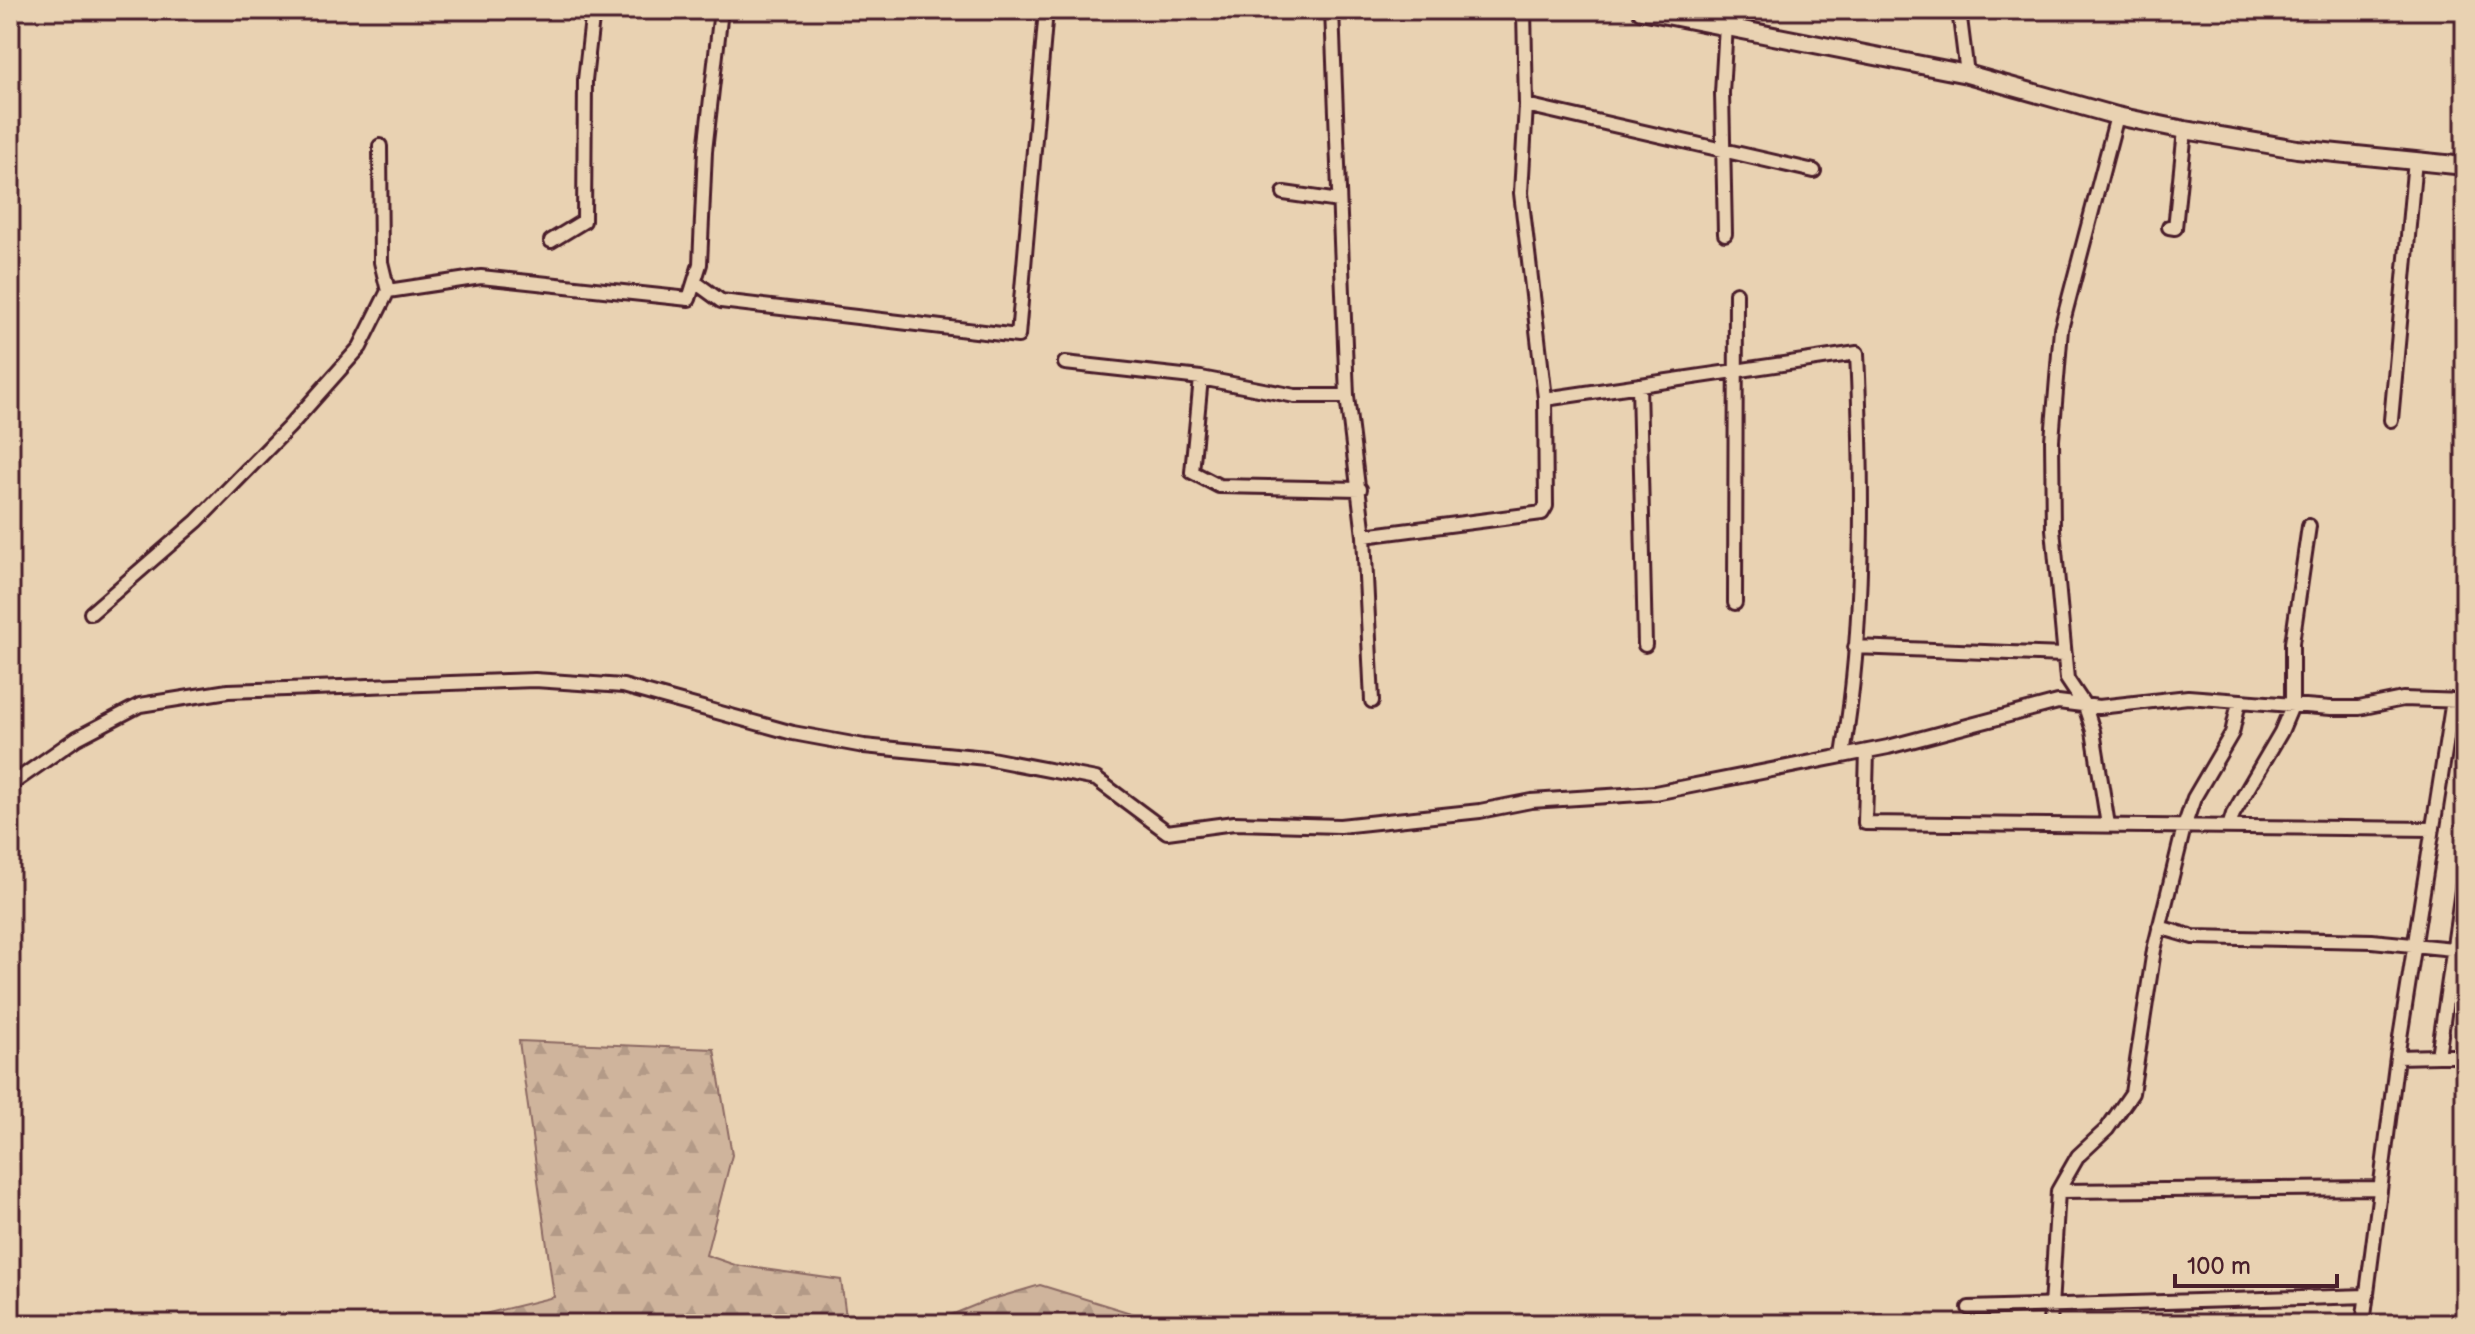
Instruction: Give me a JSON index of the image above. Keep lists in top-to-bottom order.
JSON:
{
  "scale_bar": "100 m"
}
